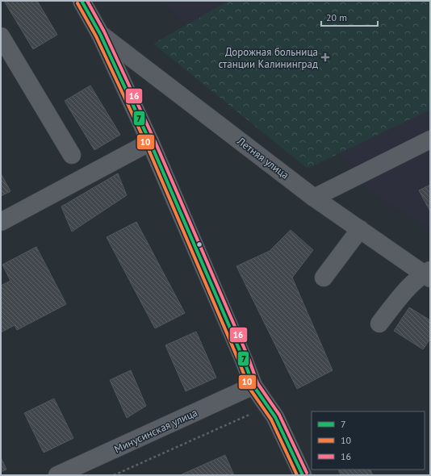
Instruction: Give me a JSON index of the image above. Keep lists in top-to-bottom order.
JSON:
{
  "streets": {
    "street": ["Летняя улица", "Минусинская улица"]
  },
  "places": {
    "health": ["Дорожная больница станции Калининград"]
  },
  "lines": ["transit line 7", "transit line 16", "transit line 10"],
  "legend": ["7", "10", "16"],
  "scale_bar": "20 m"
}
